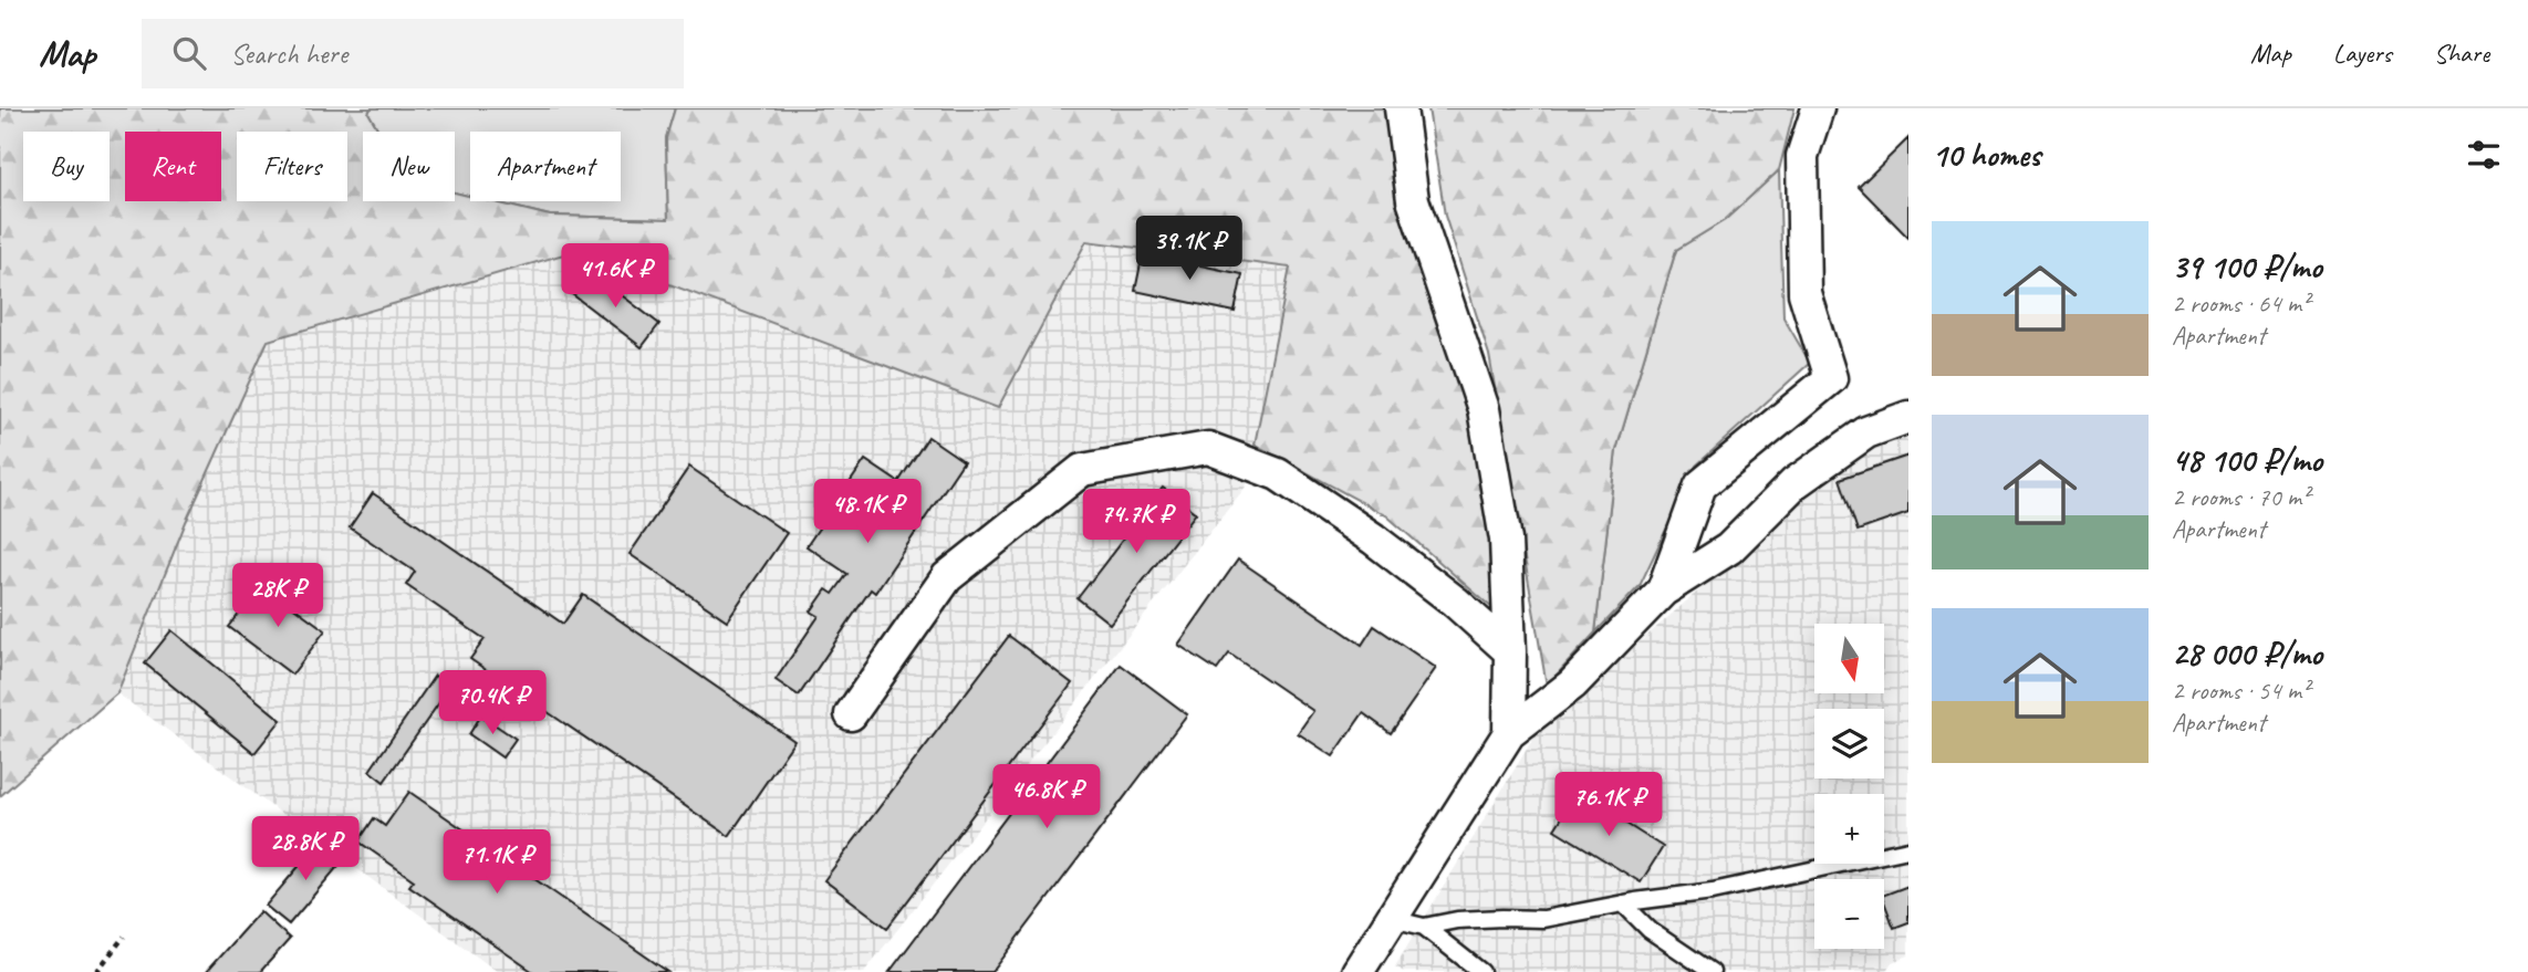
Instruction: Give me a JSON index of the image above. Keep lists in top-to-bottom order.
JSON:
{
  "north": "bottom",
  "page": {
    "header": "Map",
    "search": "Search here",
    "nav": ["Map", "Layers", "Share"],
    "heading": "10 homes",
    "chip": [
      "Buy",
      "Rent",
      "Filters",
      "New",
      "Apartment"
    ],
    "list": [
      {
        "name": "39 100 ₽/mo",
        "note": "2 rooms · 64 m² · Apartment"
      },
      {
        "name": "48 100 ₽/mo",
        "note": "2 rooms · 70 m² · Apartment"
      },
      {
        "name": "28 000 ₽/mo",
        "note": "2 rooms · 54 m² · Apartment"
      }
    ],
    "price": [
      "39.1K ₽",
      "41.6K ₽",
      "48.1K ₽",
      "74.7K ₽",
      "28K ₽",
      "70.4K ₽",
      "46.8K ₽",
      "76.1K ₽",
      "28.8K ₽",
      "71.1K ₽"
    ],
    "map_buttons": ["+", "−"]
  }
}
